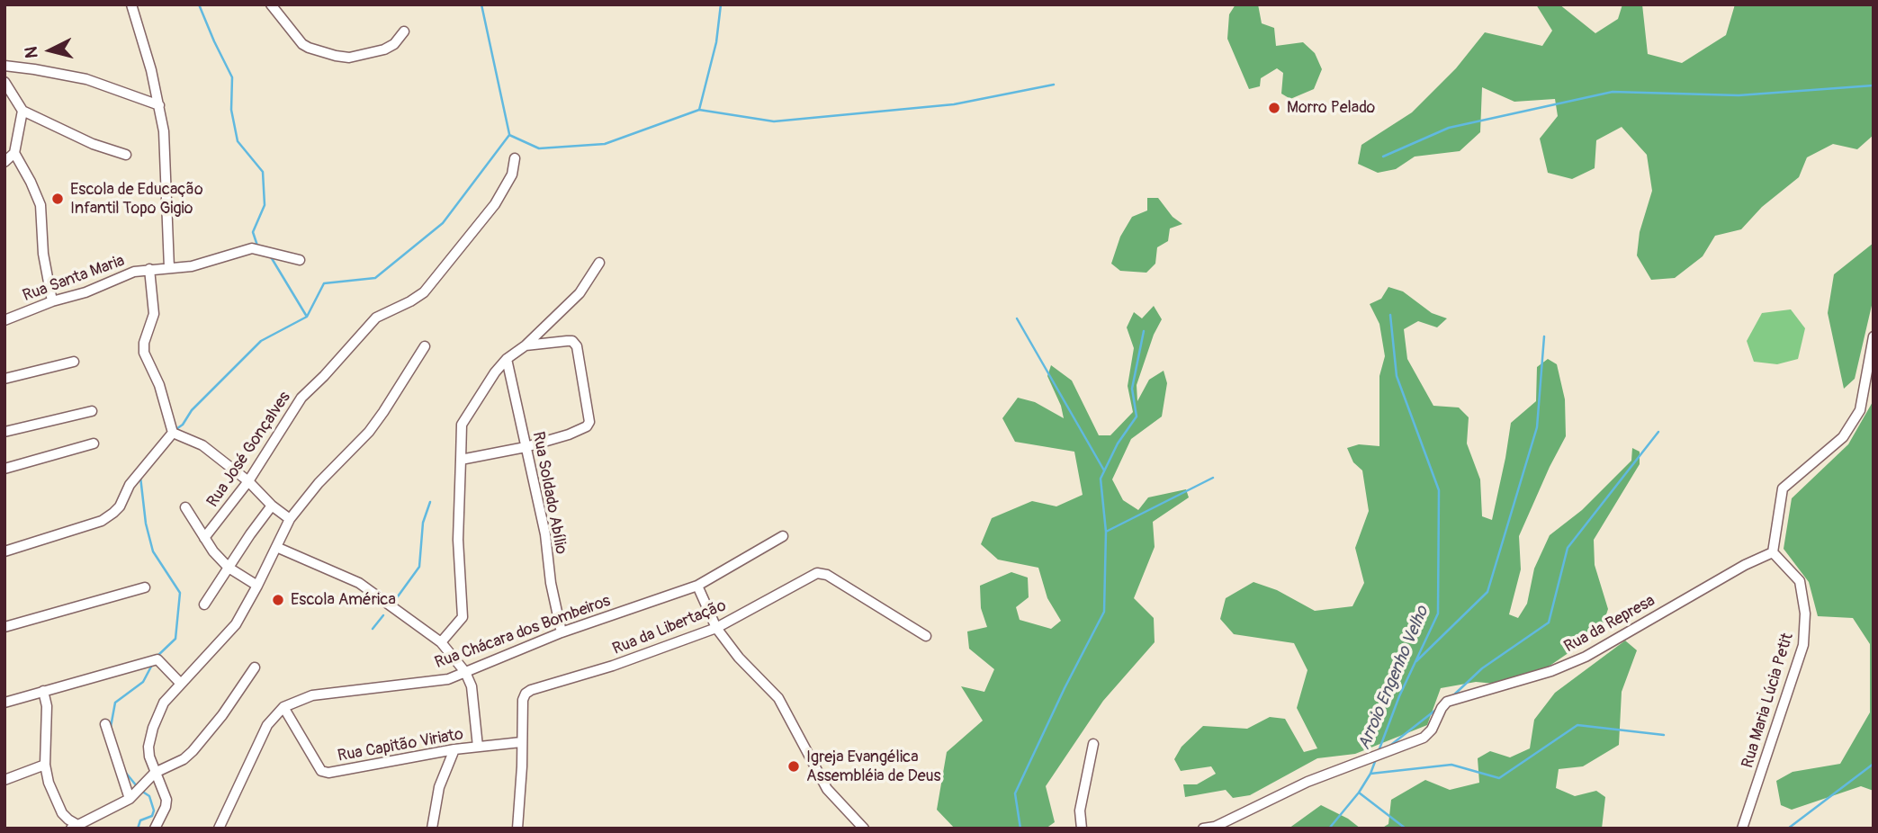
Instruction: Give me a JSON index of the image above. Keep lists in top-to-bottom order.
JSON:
{
  "streets": {
    "street": [
      "Rua Santa Maria",
      "Rua José Gonçalves",
      "Rua Soldado Abílio",
      "Rua da Represa",
      "Rua da Libertação",
      "Rua Chácara dos Bombeiros",
      "Rua Maria Lúcia Petit",
      "Rua Capitão Viriato"
    ]
  },
  "crossings": [
    ["Rua Soldado Abílio", "Rua Chácara dos Bombeiros"],
    ["Rua da Represa", "Rua Maria Lúcia Petit"],
    ["Rua da Libertação", "Rua Capitão Viriato"],
    ["Rua Chácara dos Bombeiros", "Rua Capitão Viriato"]
  ],
  "water": ["Arroio Engenho Velho"],
  "places": [
    "Morro Pelado",
    "Escola de Educação Infantil Topo Gigio",
    "Escola América",
    "Igreja Evangélica Assembléia de Deus"
  ],
  "north": "left"
}
